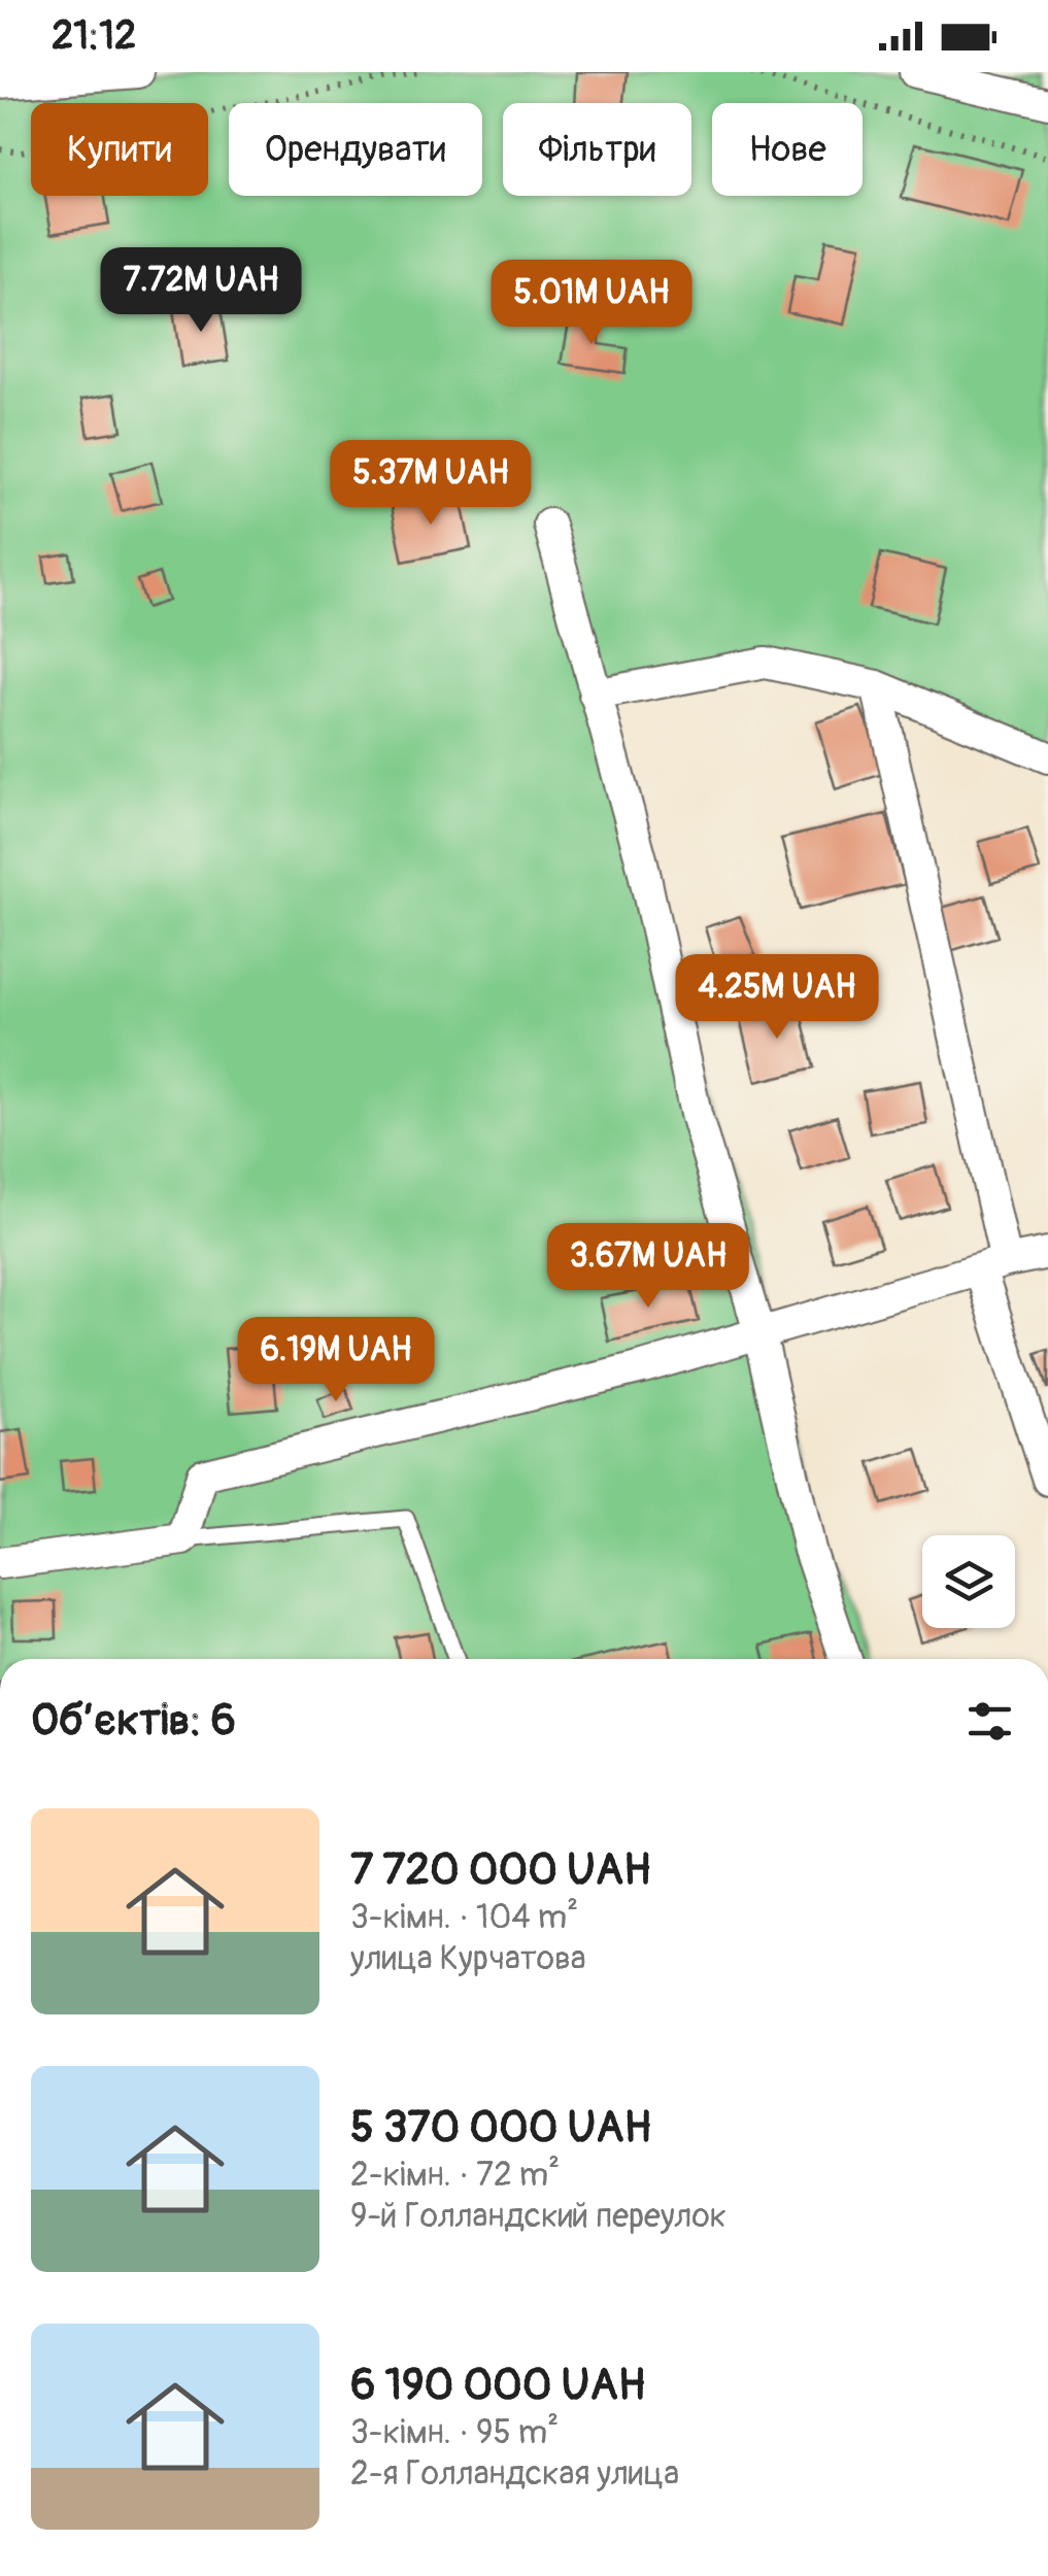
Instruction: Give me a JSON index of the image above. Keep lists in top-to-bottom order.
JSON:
{
  "page": {
    "status": "21:12",
    "chip": [
      "Купити",
      "Орендувати",
      "Фільтри",
      "Нове"
    ],
    "price": [
      "7.72M UAH",
      "5.01M UAH",
      "5.37M UAH",
      "4.25M UAH",
      "3.67M UAH",
      "6.19M UAH"
    ],
    "heading": "Об’єктів: 6",
    "list": [
      {
        "name": "7 720 000 UAH",
        "note": "3-кімн. · 104 m² · улица Курчатова"
      },
      {
        "name": "5 370 000 UAH",
        "note": "2-кімн. · 72 m² · 9-й Голландский переулок"
      },
      {
        "name": "6 190 000 UAH",
        "note": "3-кімн. · 95 m² · 2-я Голландская улица"
      }
    ]
  }
}
